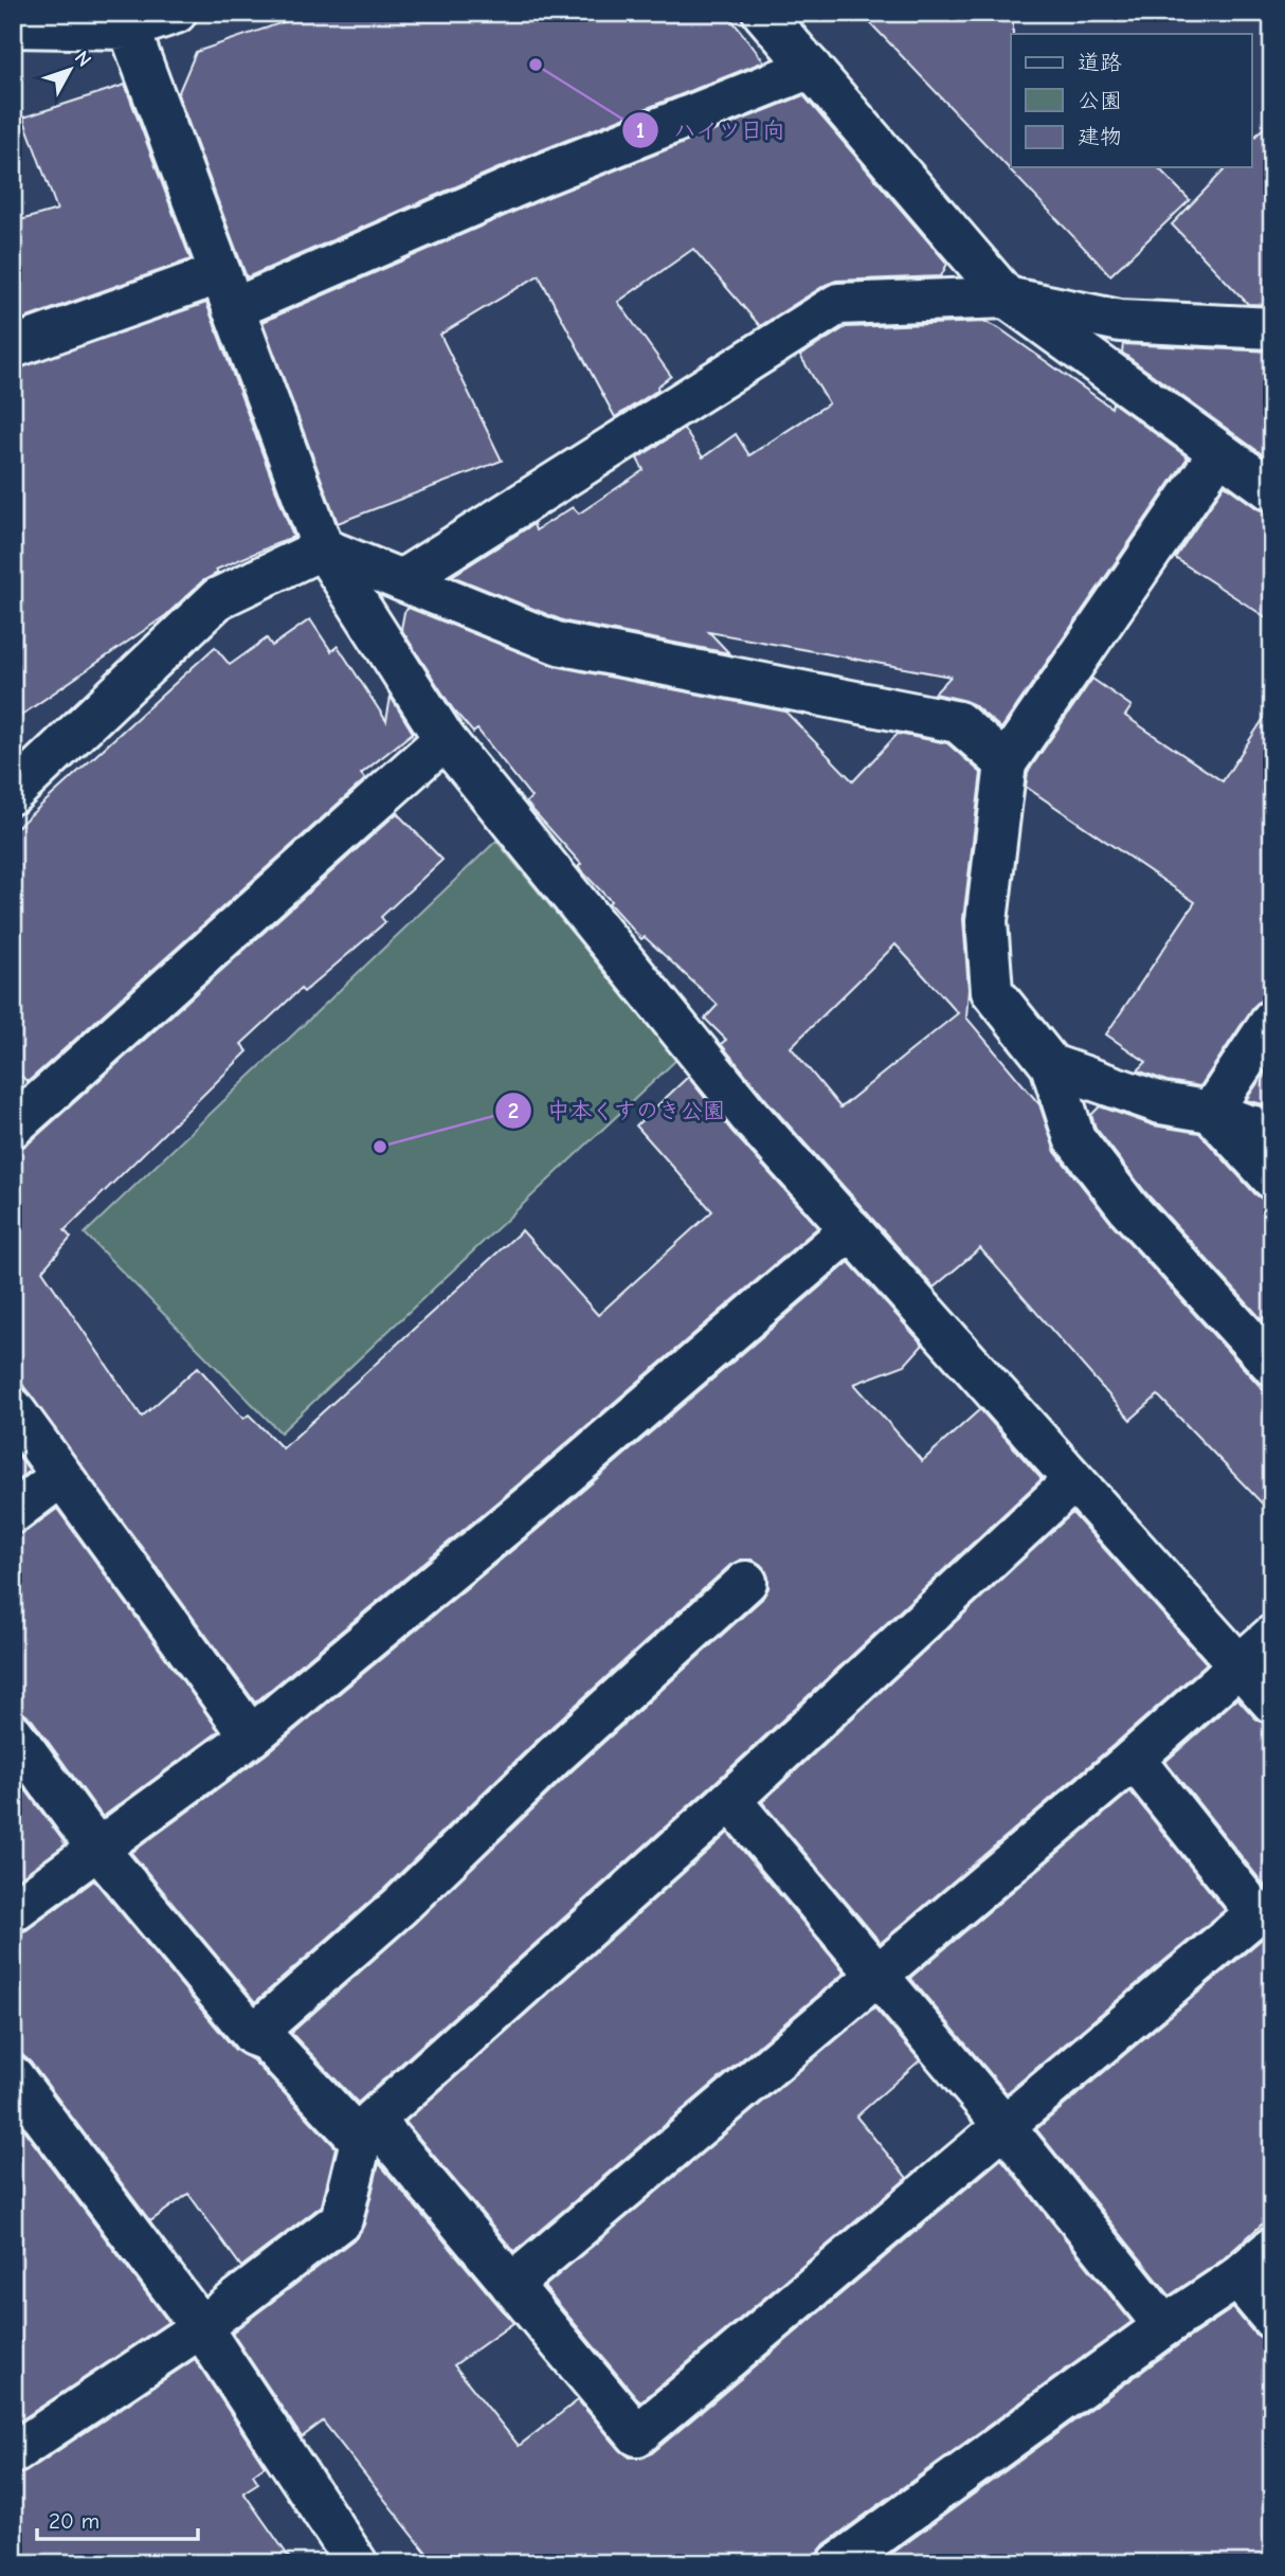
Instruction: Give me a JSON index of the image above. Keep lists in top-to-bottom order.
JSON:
{
  "places": ["ハイツ日向", "中本くすのき公園"],
  "legend": ["道路", "公園", "建物"],
  "scale_bar": "20 m",
  "north": "top right"
}
